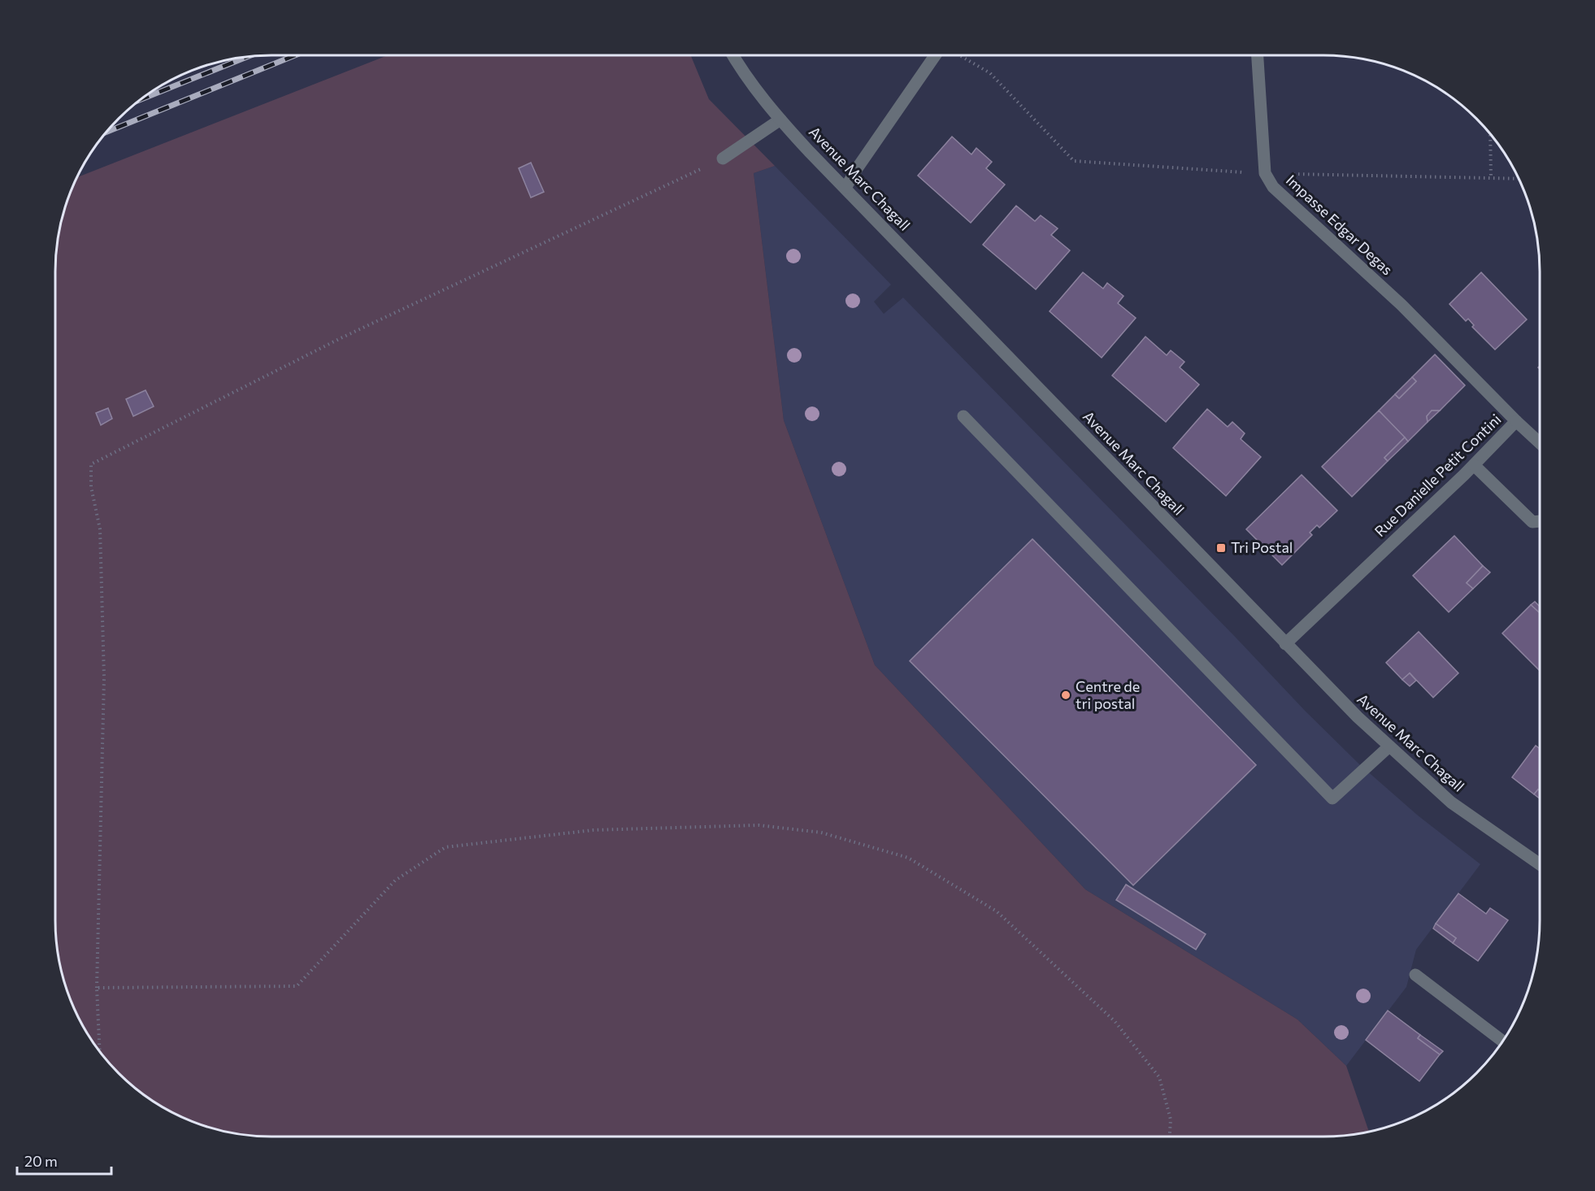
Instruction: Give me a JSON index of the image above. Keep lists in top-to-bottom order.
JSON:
{
  "streets": {
    "street": ["Avenue Marc Chagall", "Impasse Edgar Degas", "Rue Danielle Petit Contini"]
  },
  "crossings": [
    ["Avenue Marc Chagall", "Rue Danielle Petit Contini"],
    ["Impasse Edgar Degas", "Rue Danielle Petit Contini"]
  ],
  "places": {
    "transit": ["Tri Postal"],
    "other": ["Centre de tri postal"]
  },
  "scale_bar": "20 m"
}
